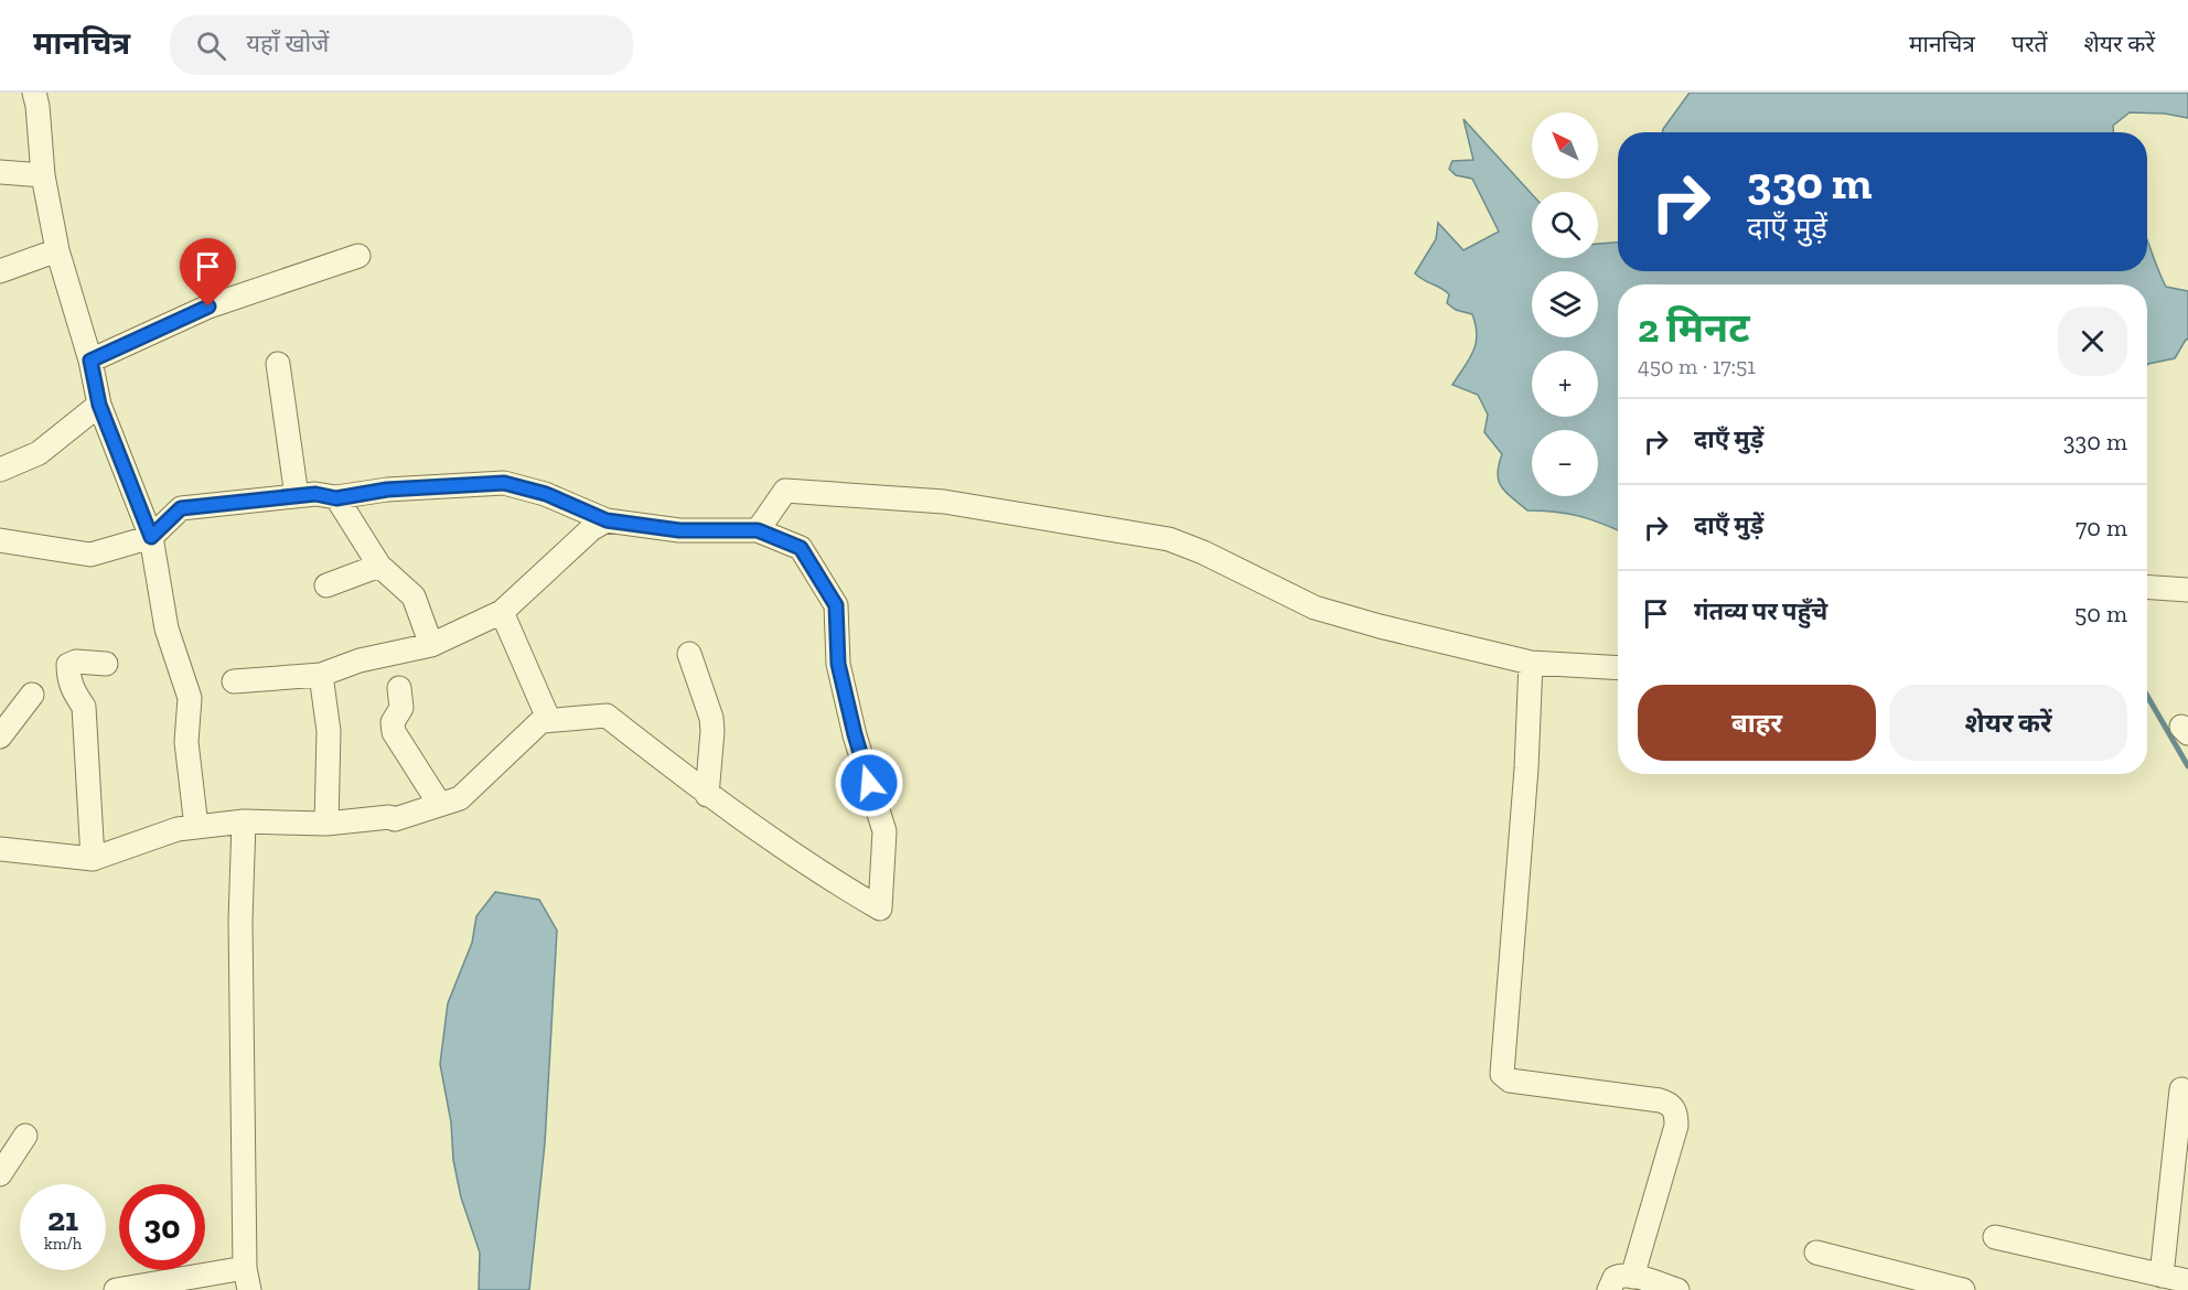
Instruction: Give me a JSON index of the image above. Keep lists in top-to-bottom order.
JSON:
{
  "north": "top left",
  "page": {
    "header": "मानचित्र",
    "search": "यहाँ खोजें",
    "nav": ["मानचित्र", "परतें", "शेयर करें"],
    "map_buttons": ["+", "−"],
    "turn": ["330 m", "दाएँ मुड़ें"],
    "heading": ["2 मिनट", "450 m · 17:51"],
    "list": [
      {
        "name": "दाएँ मुड़ें",
        "value": "330 m"
      },
      {
        "name": "दाएँ मुड़ें",
        "value": "70 m"
      },
      {
        "name": "गंतव्य पर पहुँचे",
        "value": "50 m"
      }
    ],
    "buttons": ["बाहर", "शेयर करें"],
    "speed": "21 km/h",
    "limit": "30"
  }
}
